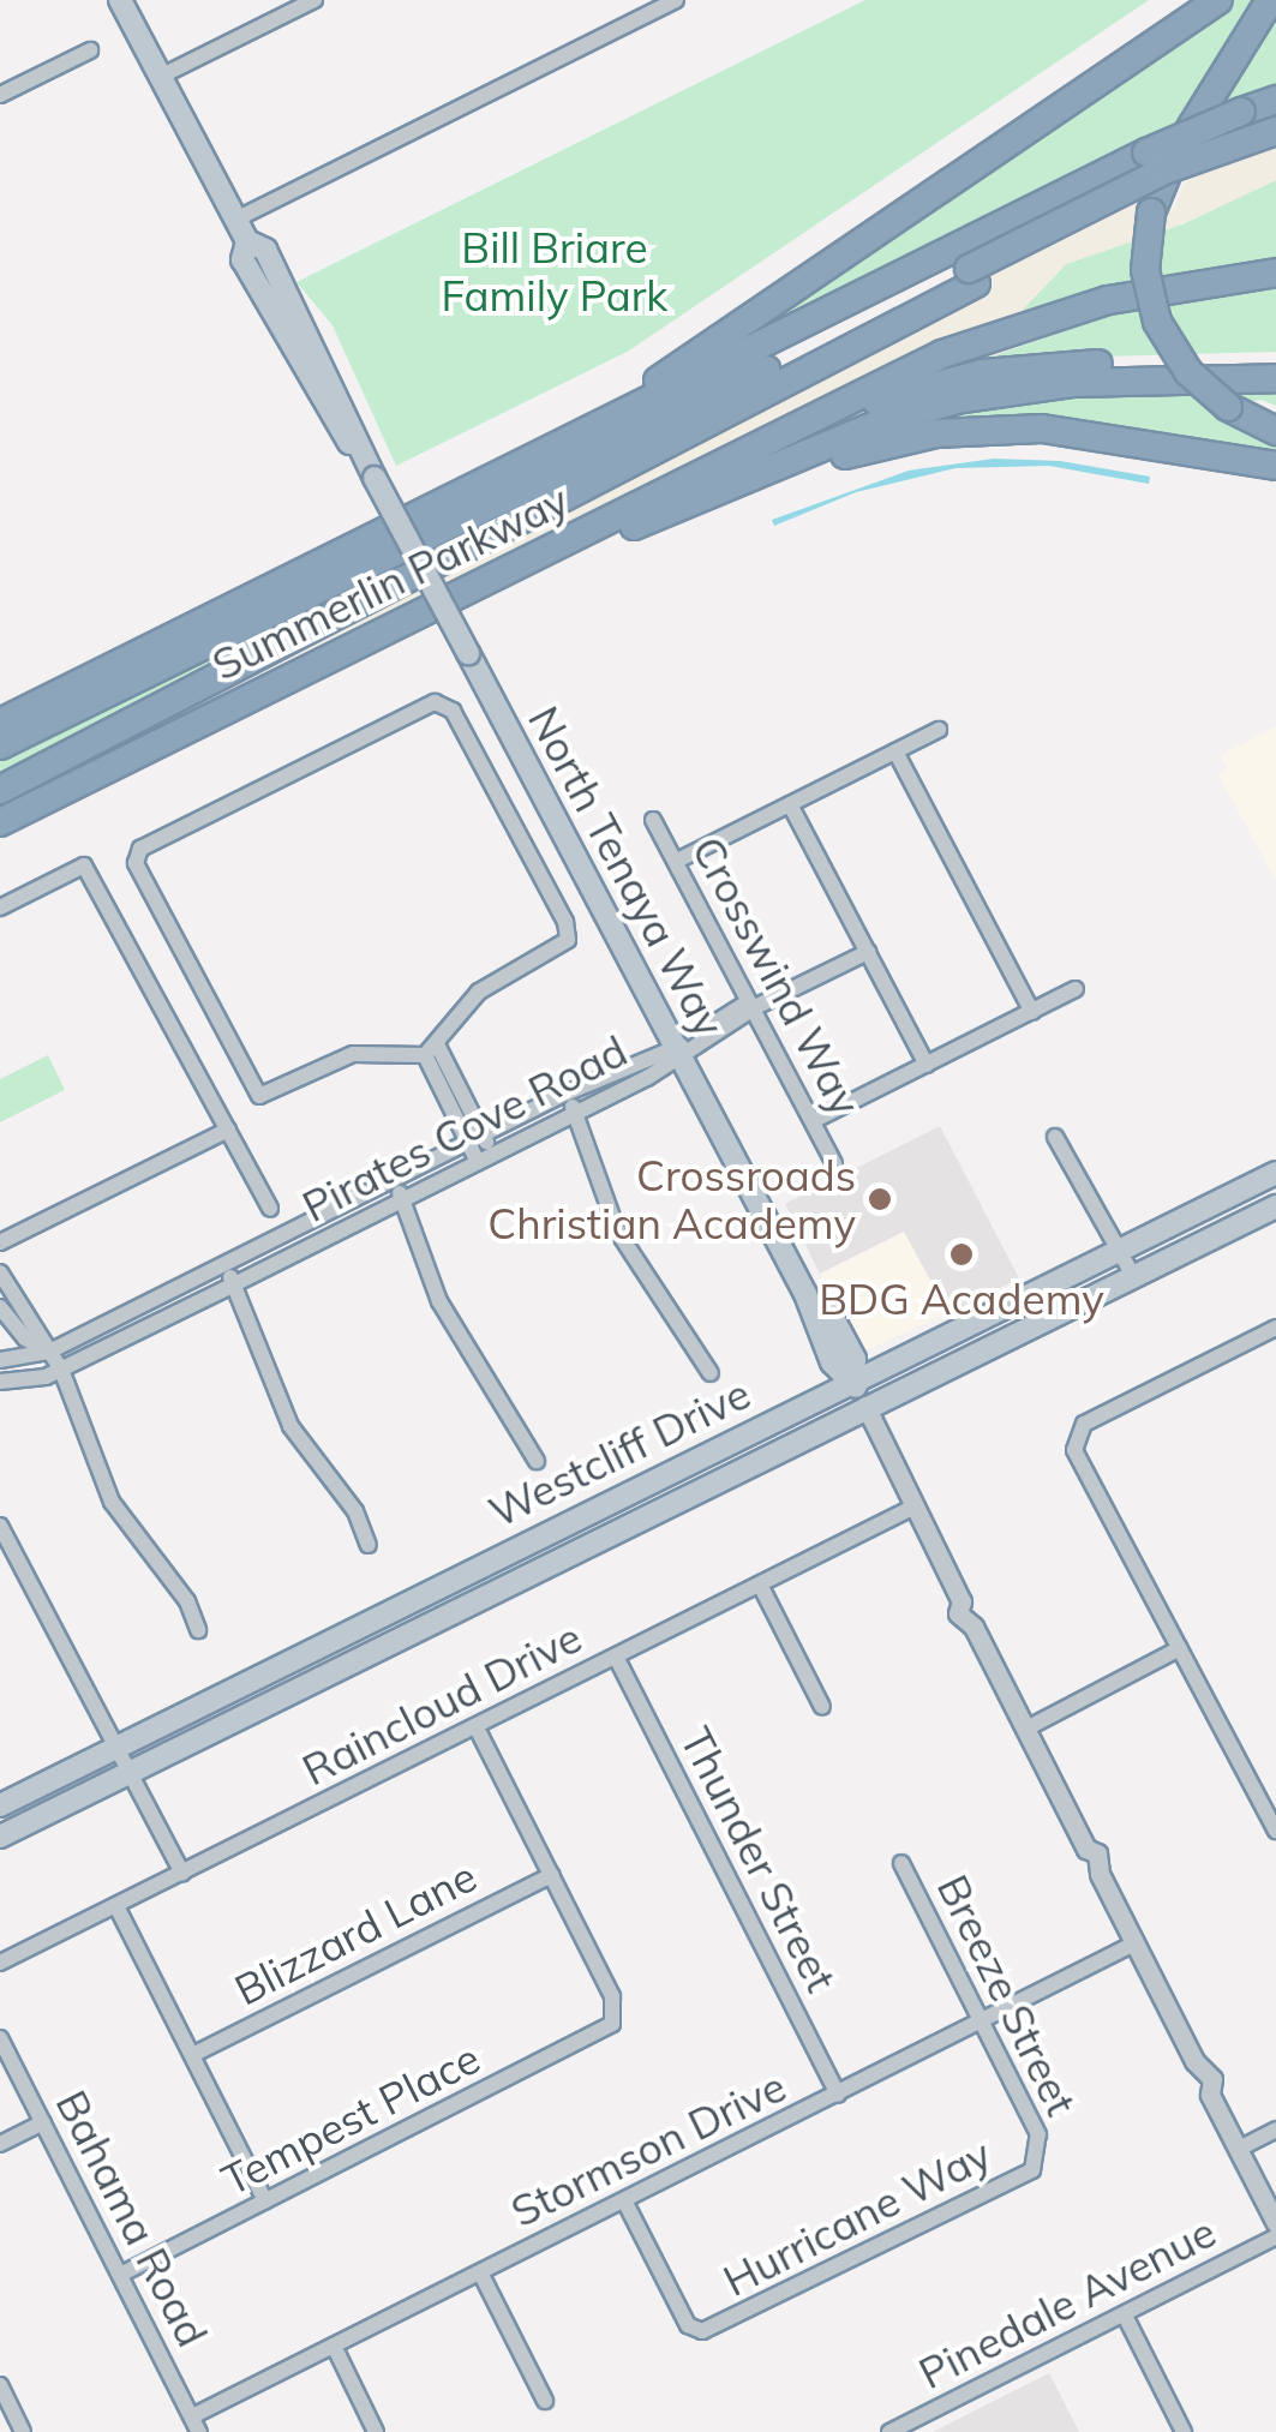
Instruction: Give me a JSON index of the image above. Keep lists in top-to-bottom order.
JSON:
{
  "streets": {
    "highway": ["Summerlin Parkway"],
    "main road": ["North Tenaya Way", "Westcliff Drive"],
    "street": [
      "Crosswind Way",
      "Pirates Cove Road",
      "Raincloud Drive",
      "Thunder Street",
      "Blizzard Lane",
      "Breeze Street",
      "Tempest Place",
      "Stormson Drive",
      "Hurricane Way",
      "Bahama Road",
      "Pinedale Avenue"
    ]
  },
  "crossings": [
    ["North Tenaya Way", "Pirates Cove Road"],
    ["North Tenaya Way", "Westcliff Drive"],
    ["Crosswind Way", "Pirates Cove Road"],
    ["Raincloud Drive", "Thunder Street"],
    ["Thunder Street", "Stormson Drive"],
    ["Blizzard Lane", "Tempest Place"],
    ["Breeze Street", "Stormson Drive"],
    ["Breeze Street", "Hurricane Way"],
    ["Tempest Place", "Bahama Road"],
    ["Stormson Drive", "Hurricane Way"],
    ["Stormson Drive", "Bahama Road"]
  ],
  "parks": ["Bill Briare Family Park"],
  "places": ["Crossroads Christian Academy", "BDG Academy"]
}
